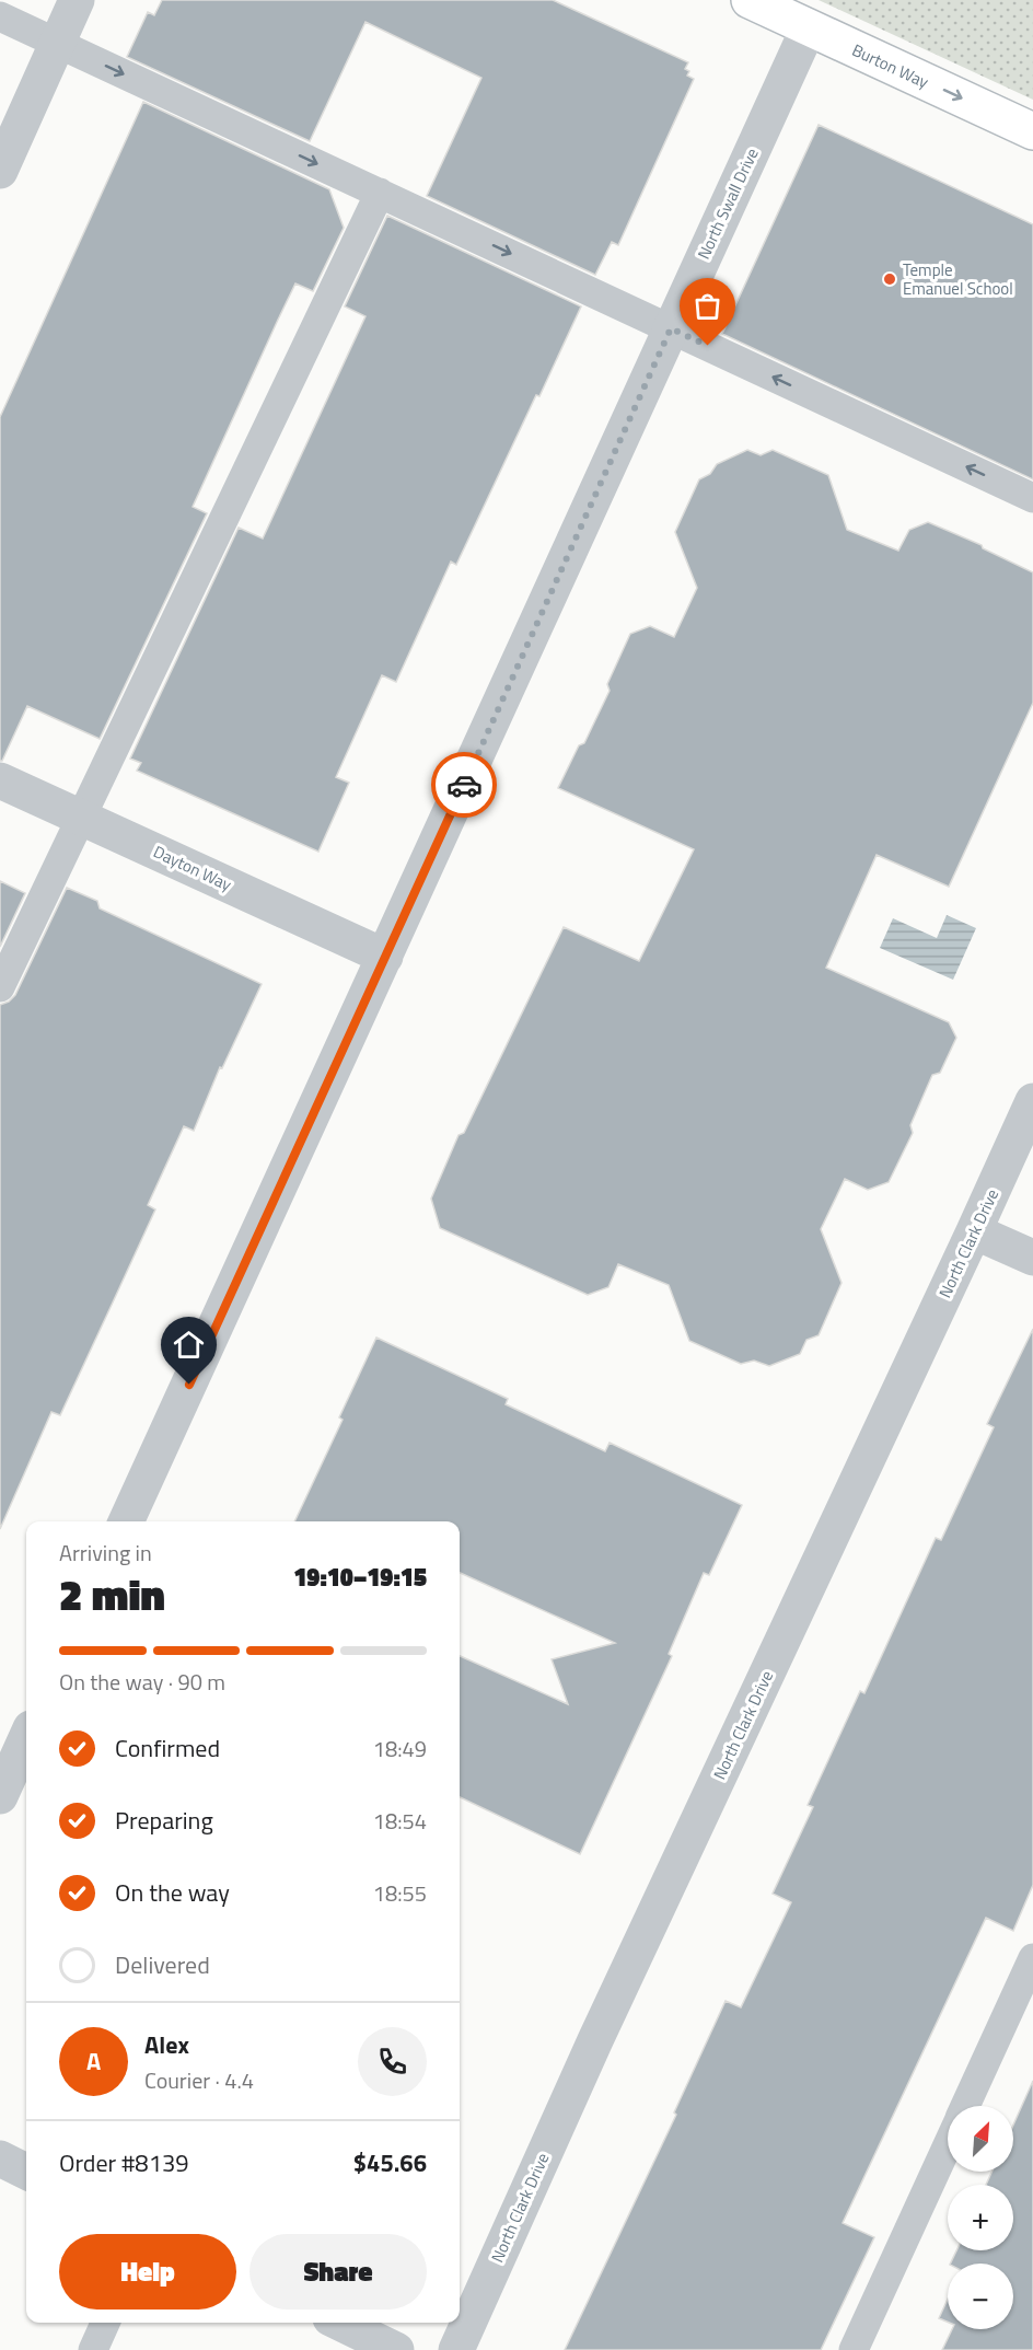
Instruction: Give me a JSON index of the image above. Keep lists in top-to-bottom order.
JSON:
{
  "streets": {
    "main road": ["Burton Way"],
    "street": ["North Swall Drive", "Dayton Way", "North Clark Drive"]
  },
  "crossings": [
    ["Burton Way", "North Swall Drive"],
    ["North Swall Drive", "Dayton Way"]
  ],
  "one_way": ["Burton Way"],
  "places": ["Temple Emanuel School"],
  "north": "top right",
  "page": {
    "heading": ["2 min", "Arriving in", "19:10–19:15"],
    "panel": [
      "Alex",
      "Courier · 4.4",
      "Order #8139",
      "$45.66"
    ],
    "bar": "On the way · 90 m",
    "list": [
      ["Confirmed", "18:49"],
      ["Preparing", "18:54"],
      ["On the way", "18:55"],
      "Delivered"
    ],
    "round": "A",
    "map_buttons": ["+", "−"],
    "buttons": ["Help", "Share"]
  }
}
